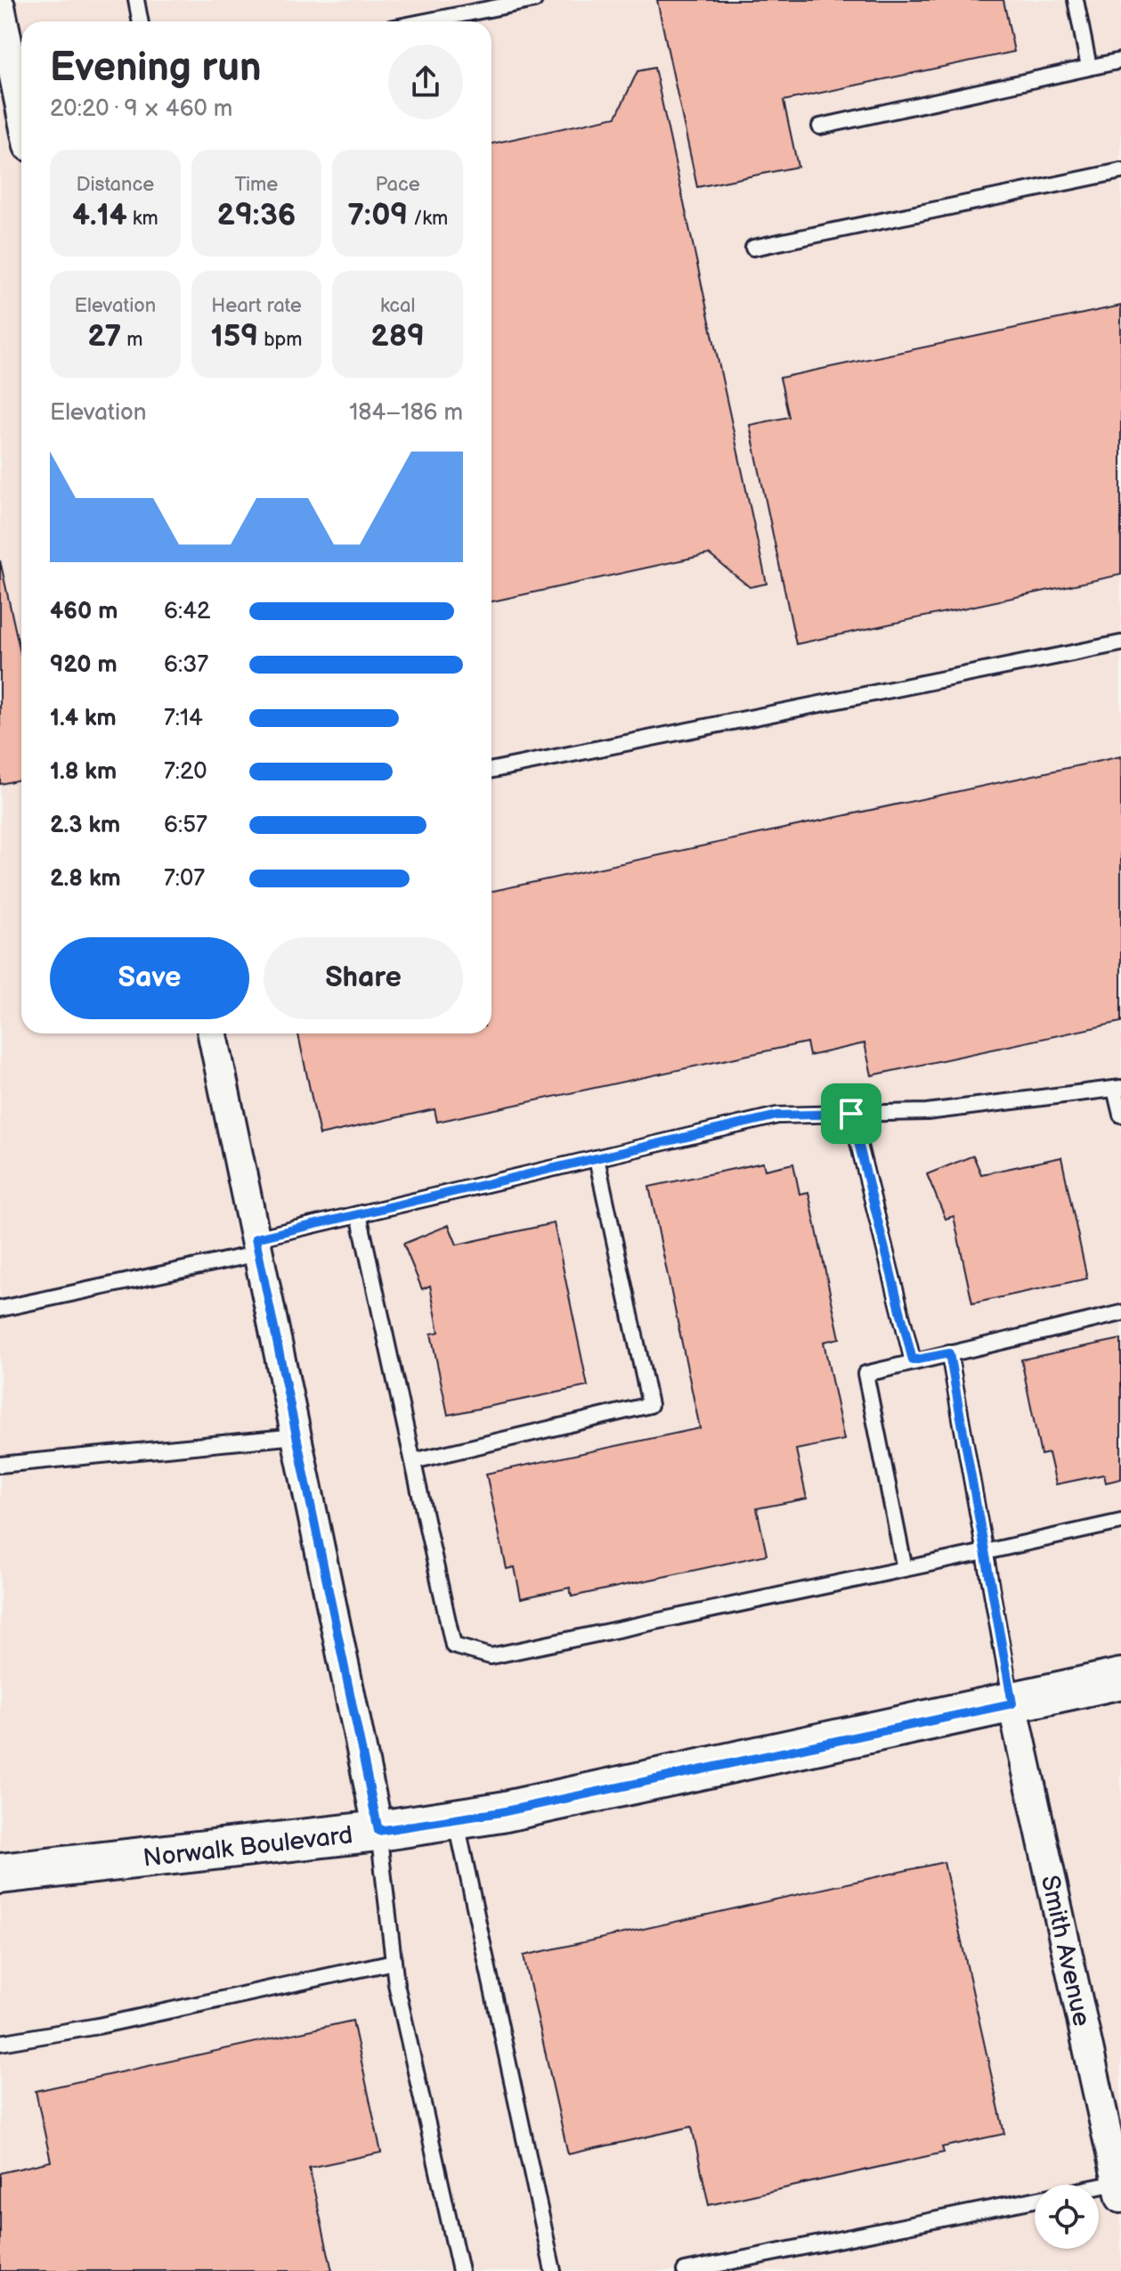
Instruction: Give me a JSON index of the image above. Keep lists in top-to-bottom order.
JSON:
{
  "streets": {
    "main road": ["Norwalk Boulevard"],
    "street": ["Smith Avenue"]
  },
  "crossings": [
    ["Norwalk Boulevard", "Smith Avenue"]
  ],
  "page": {
    "heading": ["Evening run", "20:20 · 9 × 460 m"],
    "stats": [
      ["Distance", "4.14 km"],
      ["Time", "29:36"],
      ["Pace", "7:09 /km"],
      ["Elevation", "27 m"],
      ["Heart rate", "159 bpm"],
      ["kcal", "289"]
    ],
    "chart": ["Elevation", "184–186 m"],
    "list": [
      {
        "name": "460 m",
        "note": "6:42"
      },
      {
        "name": "920 m",
        "note": "6:37"
      },
      {
        "name": "1.4 km",
        "note": "7:14"
      },
      {
        "name": "1.8 km",
        "note": "7:20"
      },
      {
        "name": "2.3 km",
        "note": "6:57"
      },
      {
        "name": "2.8 km",
        "note": "7:07"
      }
    ],
    "buttons": ["Save", "Share"]
  }
}
